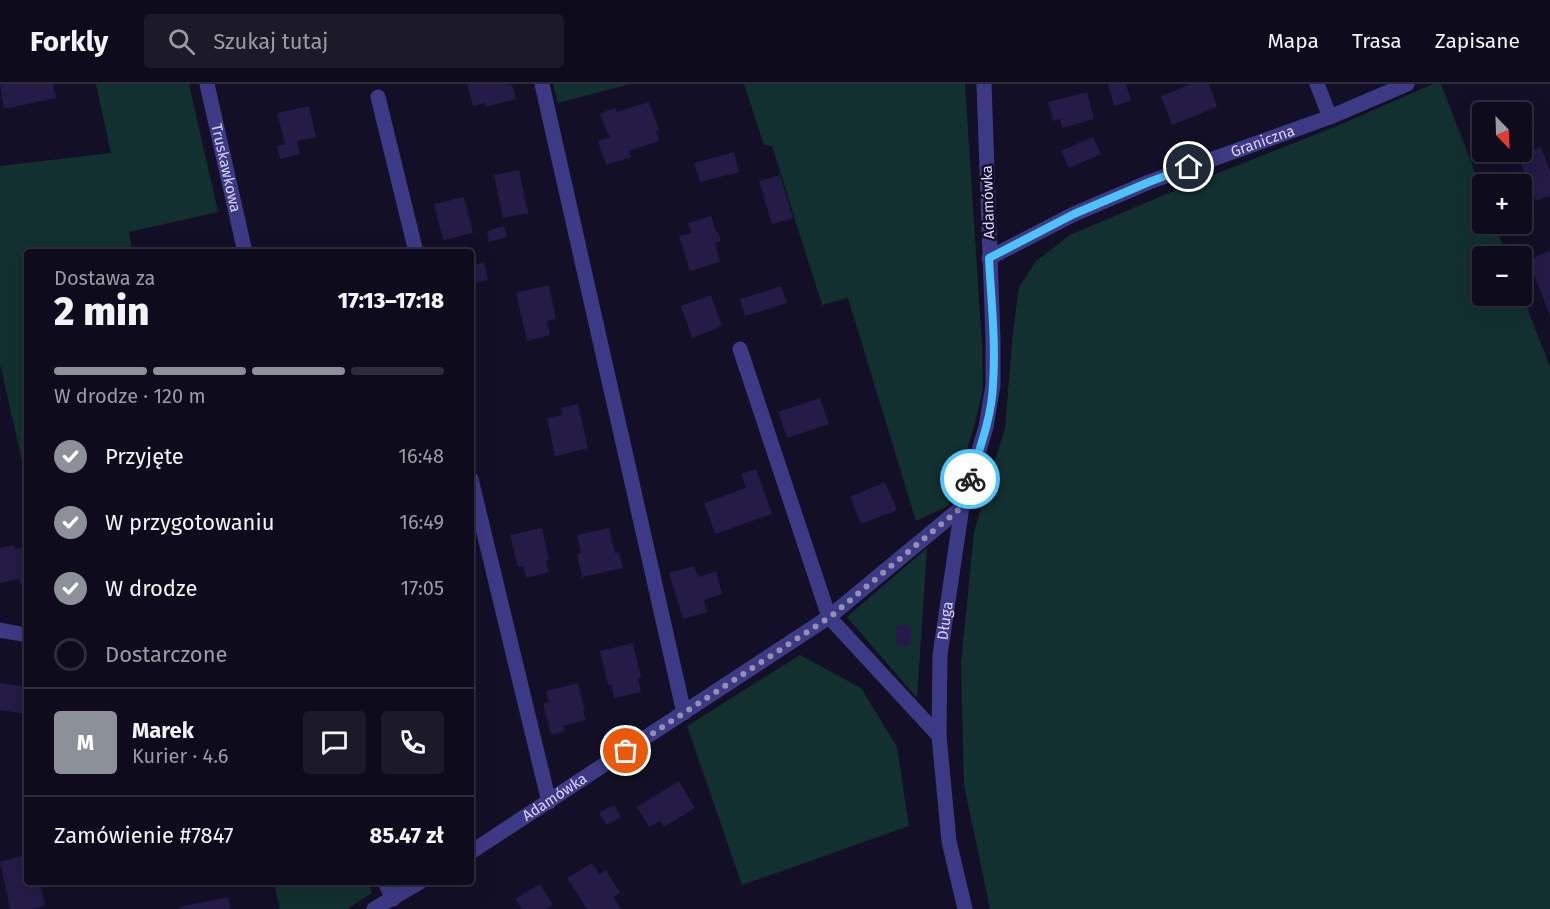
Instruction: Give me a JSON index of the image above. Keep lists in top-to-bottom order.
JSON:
{
  "streets": {
    "street": [
      "Graniczna",
      "Truskawkowa",
      "Adamówka",
      "Długa"
    ]
  },
  "crossings": [
    ["Graniczna", "Adamówka"],
    ["Adamówka", "Długa"]
  ],
  "north": "bottom right",
  "page": {
    "header": "Forkly",
    "search": "Szukaj tutaj",
    "nav": ["Mapa", "Trasa", "Zapisane"],
    "map_buttons": ["+", "−"],
    "heading": ["2 min", "Dostawa za", "17:13–17:18"],
    "panel": [
      "Marek",
      "Kurier · 4.6",
      "Zamówienie #7847",
      "85.47 zł"
    ],
    "bar": "W drodze · 120 m",
    "list": [
      ["Przyjęte", "16:48"],
      ["W przygotowaniu", "16:49"],
      ["W drodze", "17:05"],
      "Dostarczone"
    ],
    "round": "M"
  }
}
